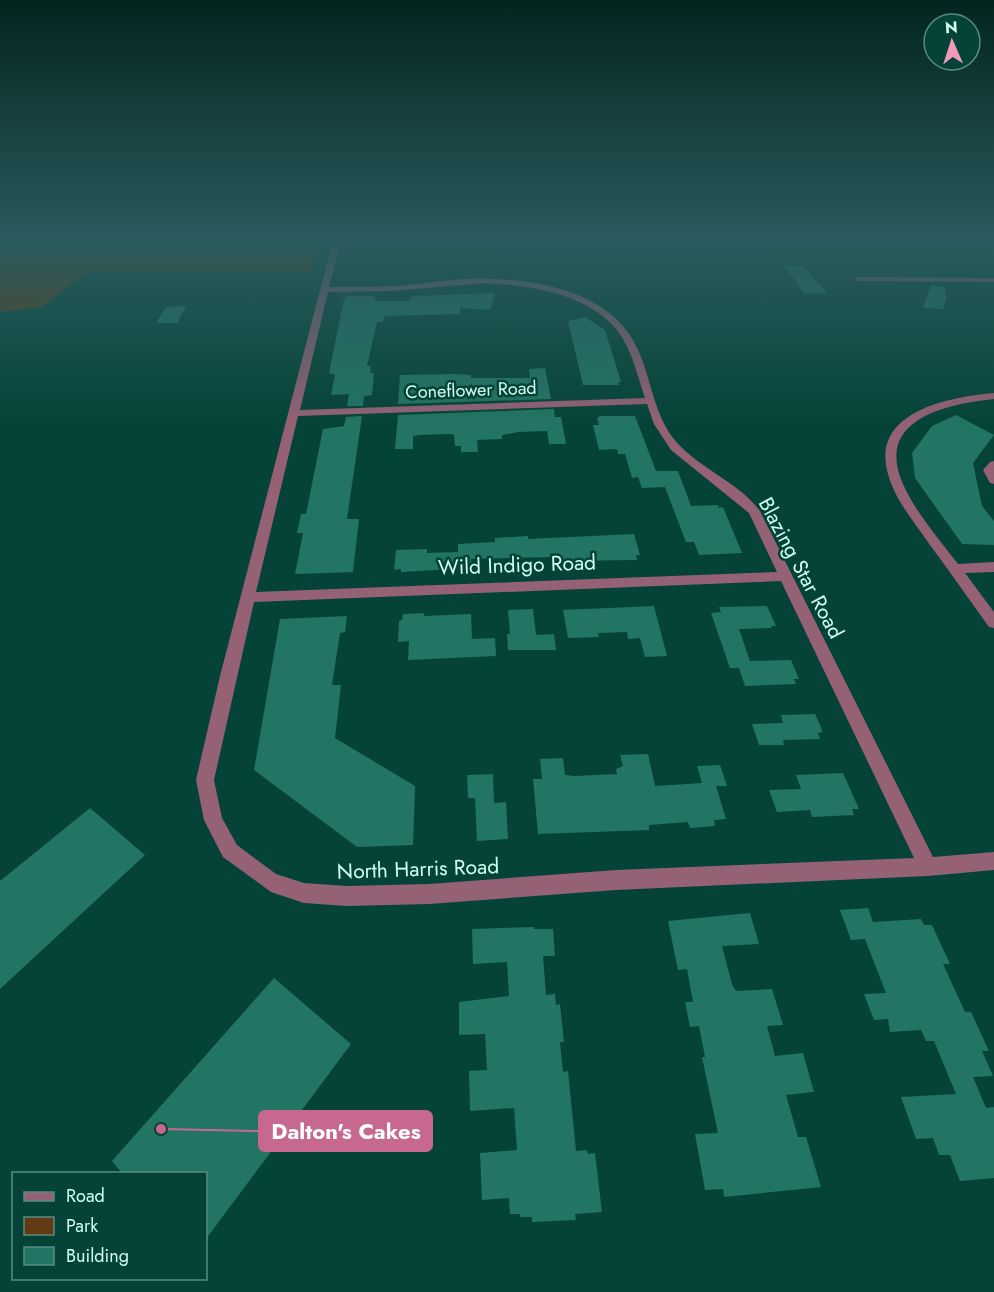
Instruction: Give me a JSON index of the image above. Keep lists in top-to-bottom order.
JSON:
{
  "streets": {
    "street": [
      "Coneflower Road",
      "Wild Indigo Road",
      "Blazing Star Road",
      "North Harris Road"
    ]
  },
  "crossings": [
    ["Coneflower Road", "Blazing Star Road"],
    ["Coneflower Road", "North Harris Road"],
    ["Wild Indigo Road", "Blazing Star Road"],
    ["Wild Indigo Road", "North Harris Road"],
    ["Blazing Star Road", "North Harris Road"]
  ],
  "places": ["Dalton's Cakes"],
  "legend": ["Road", "Park", "Building"],
  "north": "top"
}
